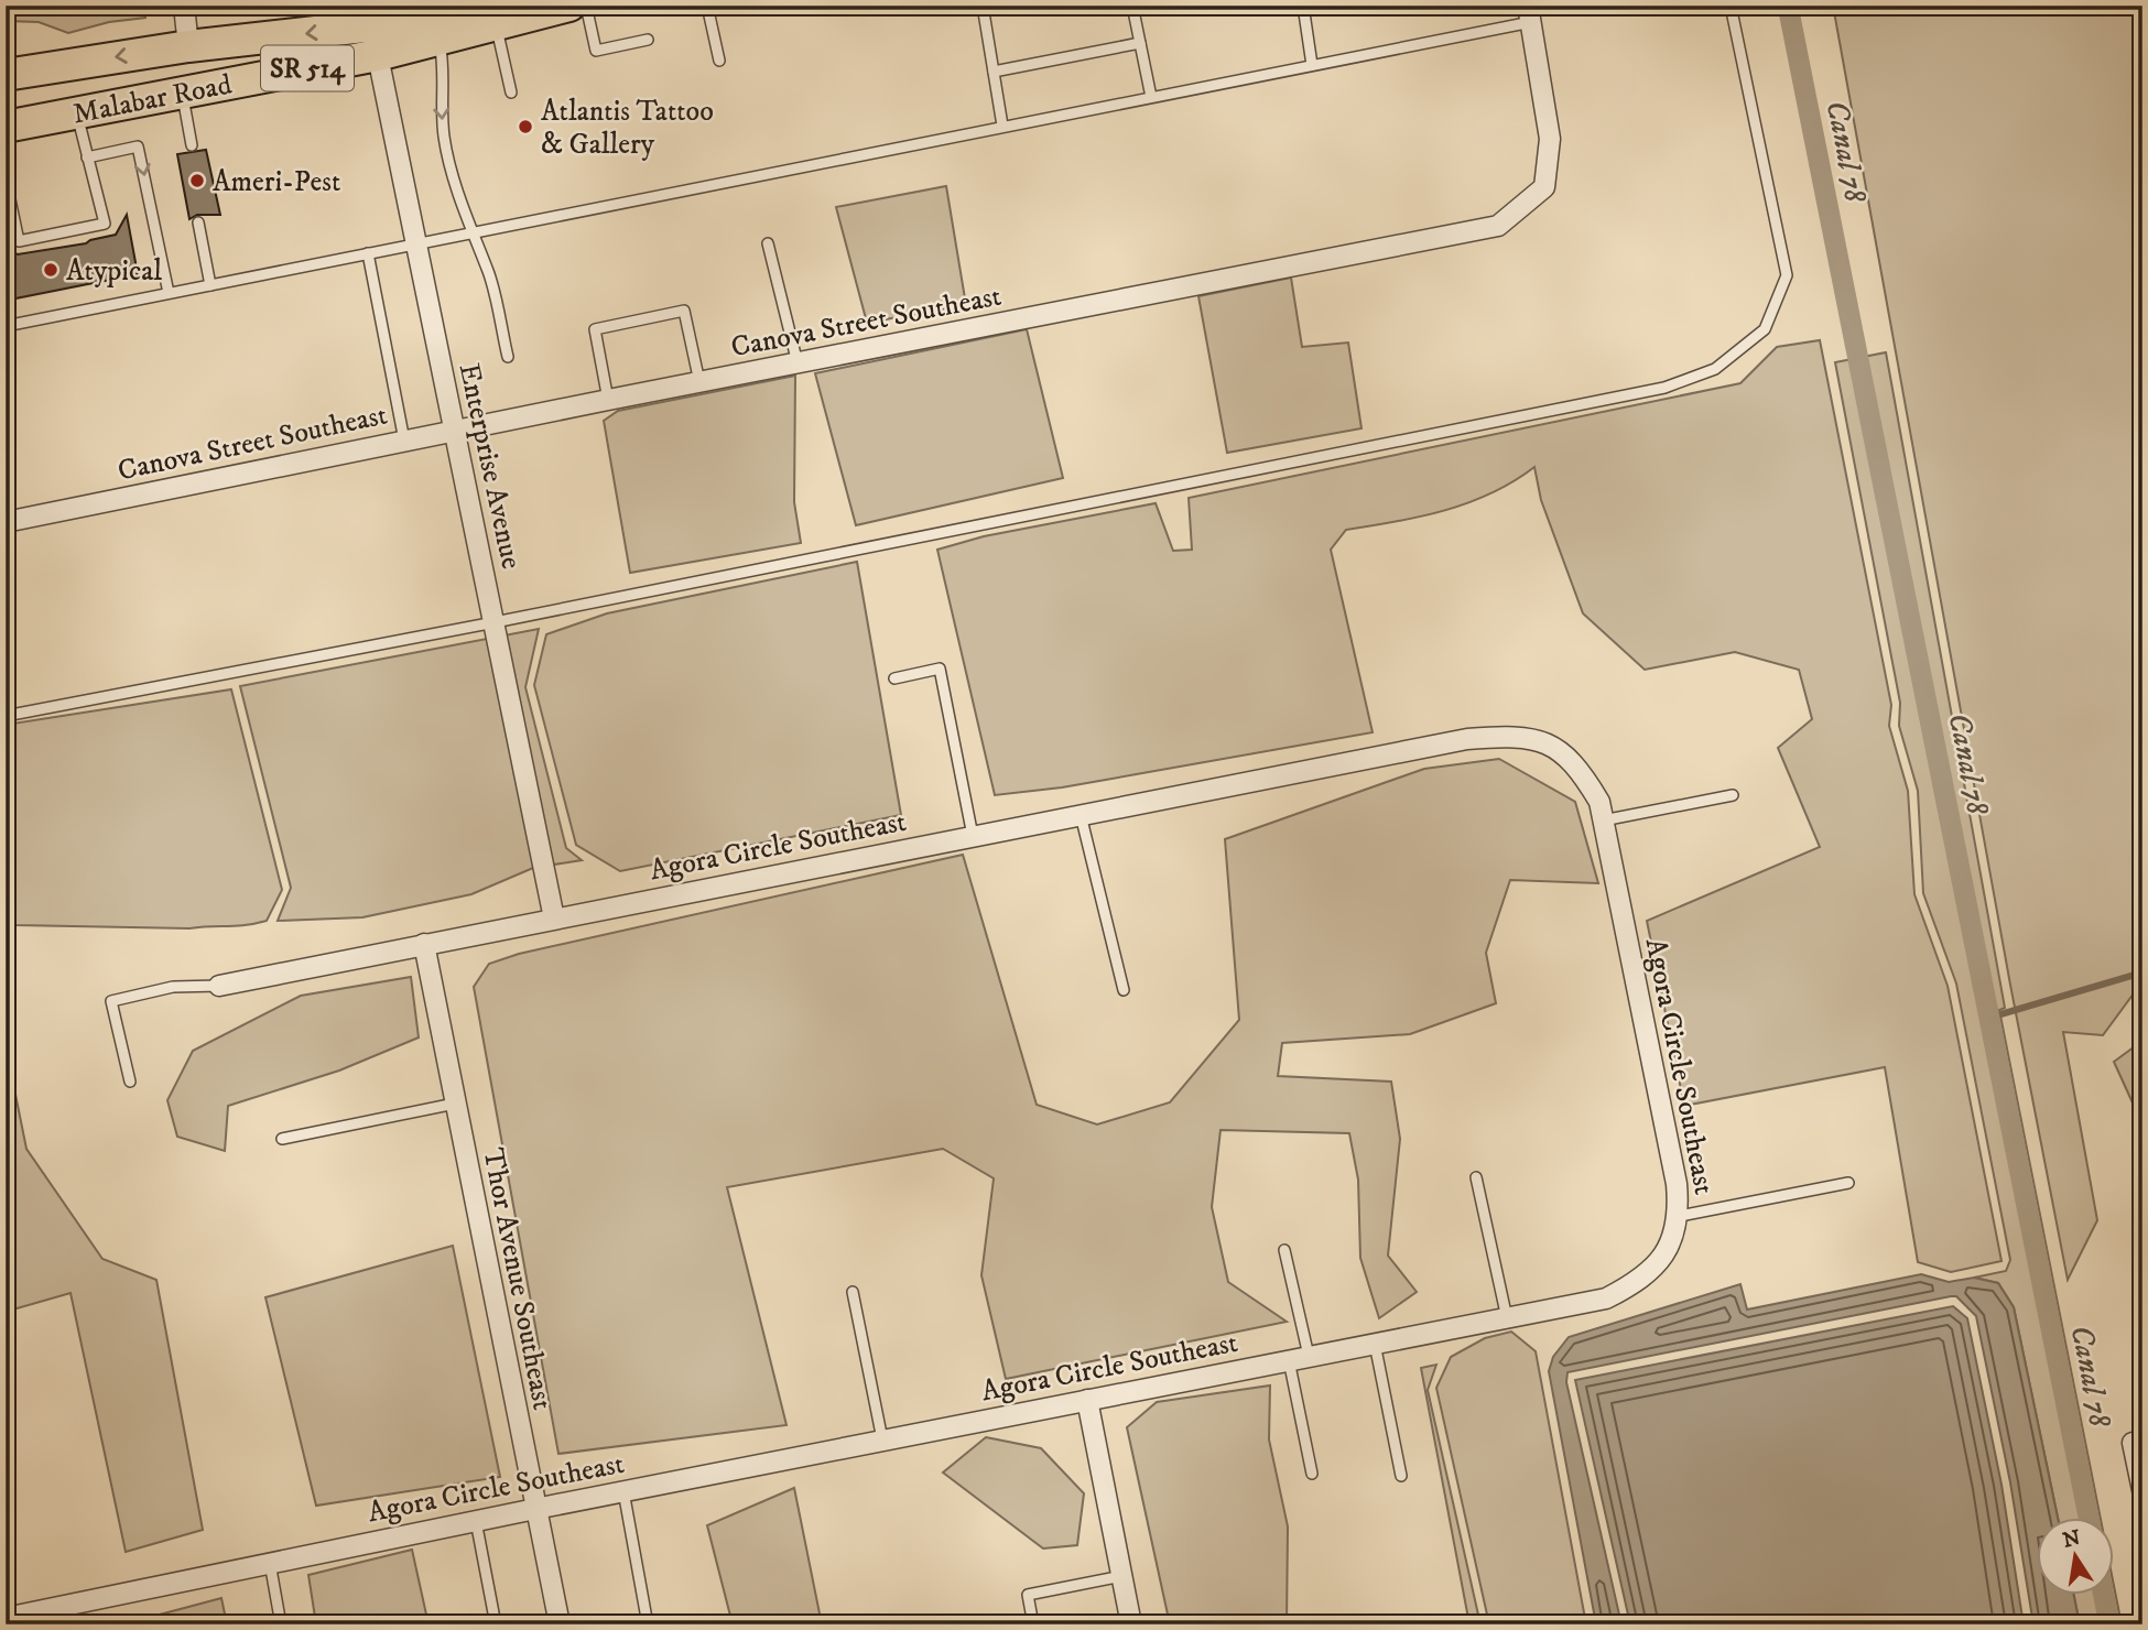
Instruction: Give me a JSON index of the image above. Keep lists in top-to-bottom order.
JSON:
{
  "streets": {
    "main road": ["SR 514", "Malabar Road"],
    "street": [
      "Canova Street Southeast",
      "Enterprise Avenue",
      "Agora Circle Southeast",
      "Thor Avenue Southeast"
    ]
  },
  "crossings": [
    ["Malabar Road", "Enterprise Avenue"],
    ["Canova Street Southeast", "Enterprise Avenue"],
    ["Enterprise Avenue", "Agora Circle Southeast"],
    ["Agora Circle Southeast", "Thor Avenue Southeast"]
  ],
  "water": ["Canal 78"],
  "places": ["Atlantis Tattoo & Gallery", "Ameri-Pest", "Atypical"],
  "north": "top"
}
